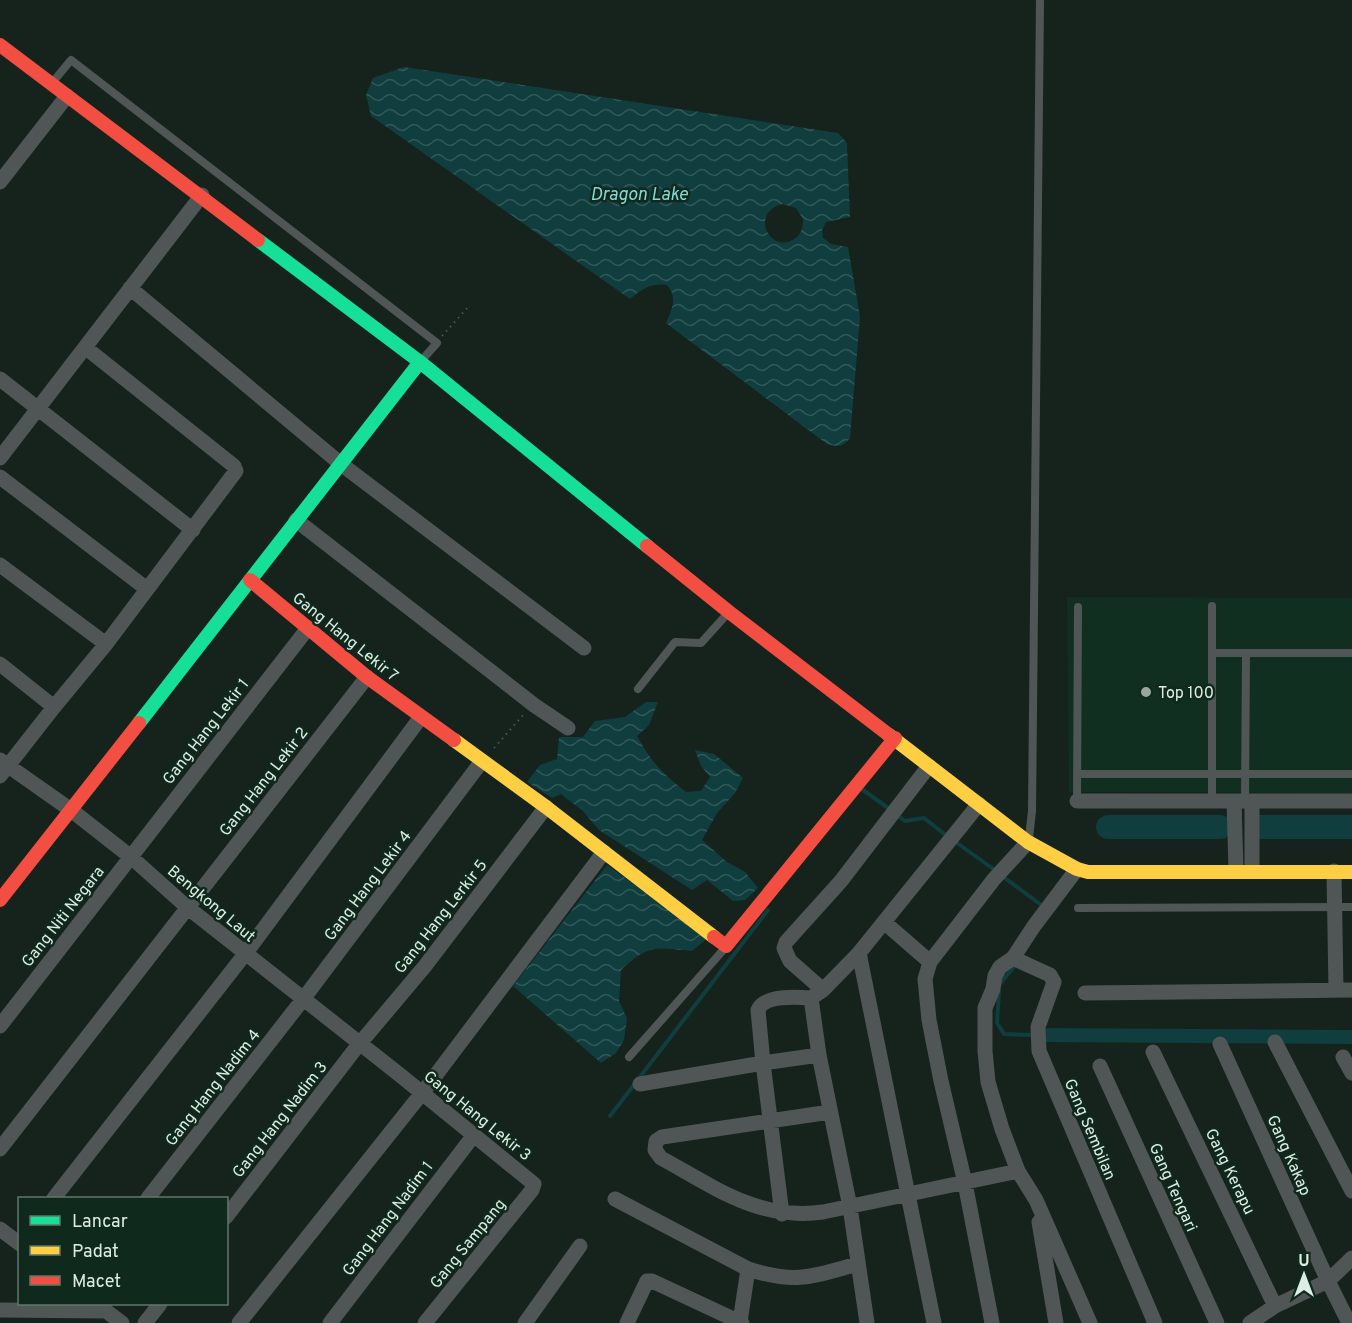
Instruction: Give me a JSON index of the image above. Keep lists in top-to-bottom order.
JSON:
{
  "streets": {
    "main road": ["Gang Hang Lekir 7"],
    "street": [
      "Gang Hang Lekir 1",
      "Gang Hang Lekir 2",
      "Gang Hang Lekir 4",
      "Bengkong Laut",
      "Gang Niti Negara",
      "Gang Hang Lerkir 5",
      "Gang Hang Nadim 4",
      "Gang Hang Lekir 3",
      "Gang Hang Nadim 3",
      "Gang Sembilan",
      "Gang Kakap",
      "Gang Kerapu",
      "Gang Tengari",
      "Gang Hang Nadim 1",
      "Gang Sampang"
    ]
  },
  "crossings": [
    ["Gang Hang Lekir 7", "Gang Hang Lekir 1"],
    ["Gang Hang Lekir 7", "Gang Hang Lekir 2"],
    ["Gang Hang Lekir 7", "Gang Hang Lekir 4"],
    ["Gang Hang Lekir 7", "Gang Hang Lerkir 5"],
    ["Gang Hang Lekir 1", "Bengkong Laut"],
    ["Gang Hang Lekir 1", "Gang Niti Negara"],
    ["Gang Hang Lekir 2", "Bengkong Laut"],
    ["Gang Hang Lekir 4", "Bengkong Laut"],
    ["Gang Hang Lekir 4", "Gang Hang Nadim 4"],
    ["Bengkong Laut", "Gang Niti Negara"],
    ["Bengkong Laut", "Gang Hang Lerkir 5"],
    ["Bengkong Laut", "Gang Hang Nadim 4"],
    ["Bengkong Laut", "Gang Hang Lekir 3"],
    ["Bengkong Laut", "Gang Hang Nadim 3"],
    ["Gang Hang Lerkir 5", "Gang Hang Nadim 3"],
    ["Gang Hang Lekir 3", "Gang Hang Nadim 1"],
    ["Gang Hang Lekir 3", "Gang Sampang"]
  ],
  "water": ["Dragon Lake"],
  "places": ["Top 100"],
  "legend": ["Lancar", "Padat", "Macet"],
  "north": "top"
}
